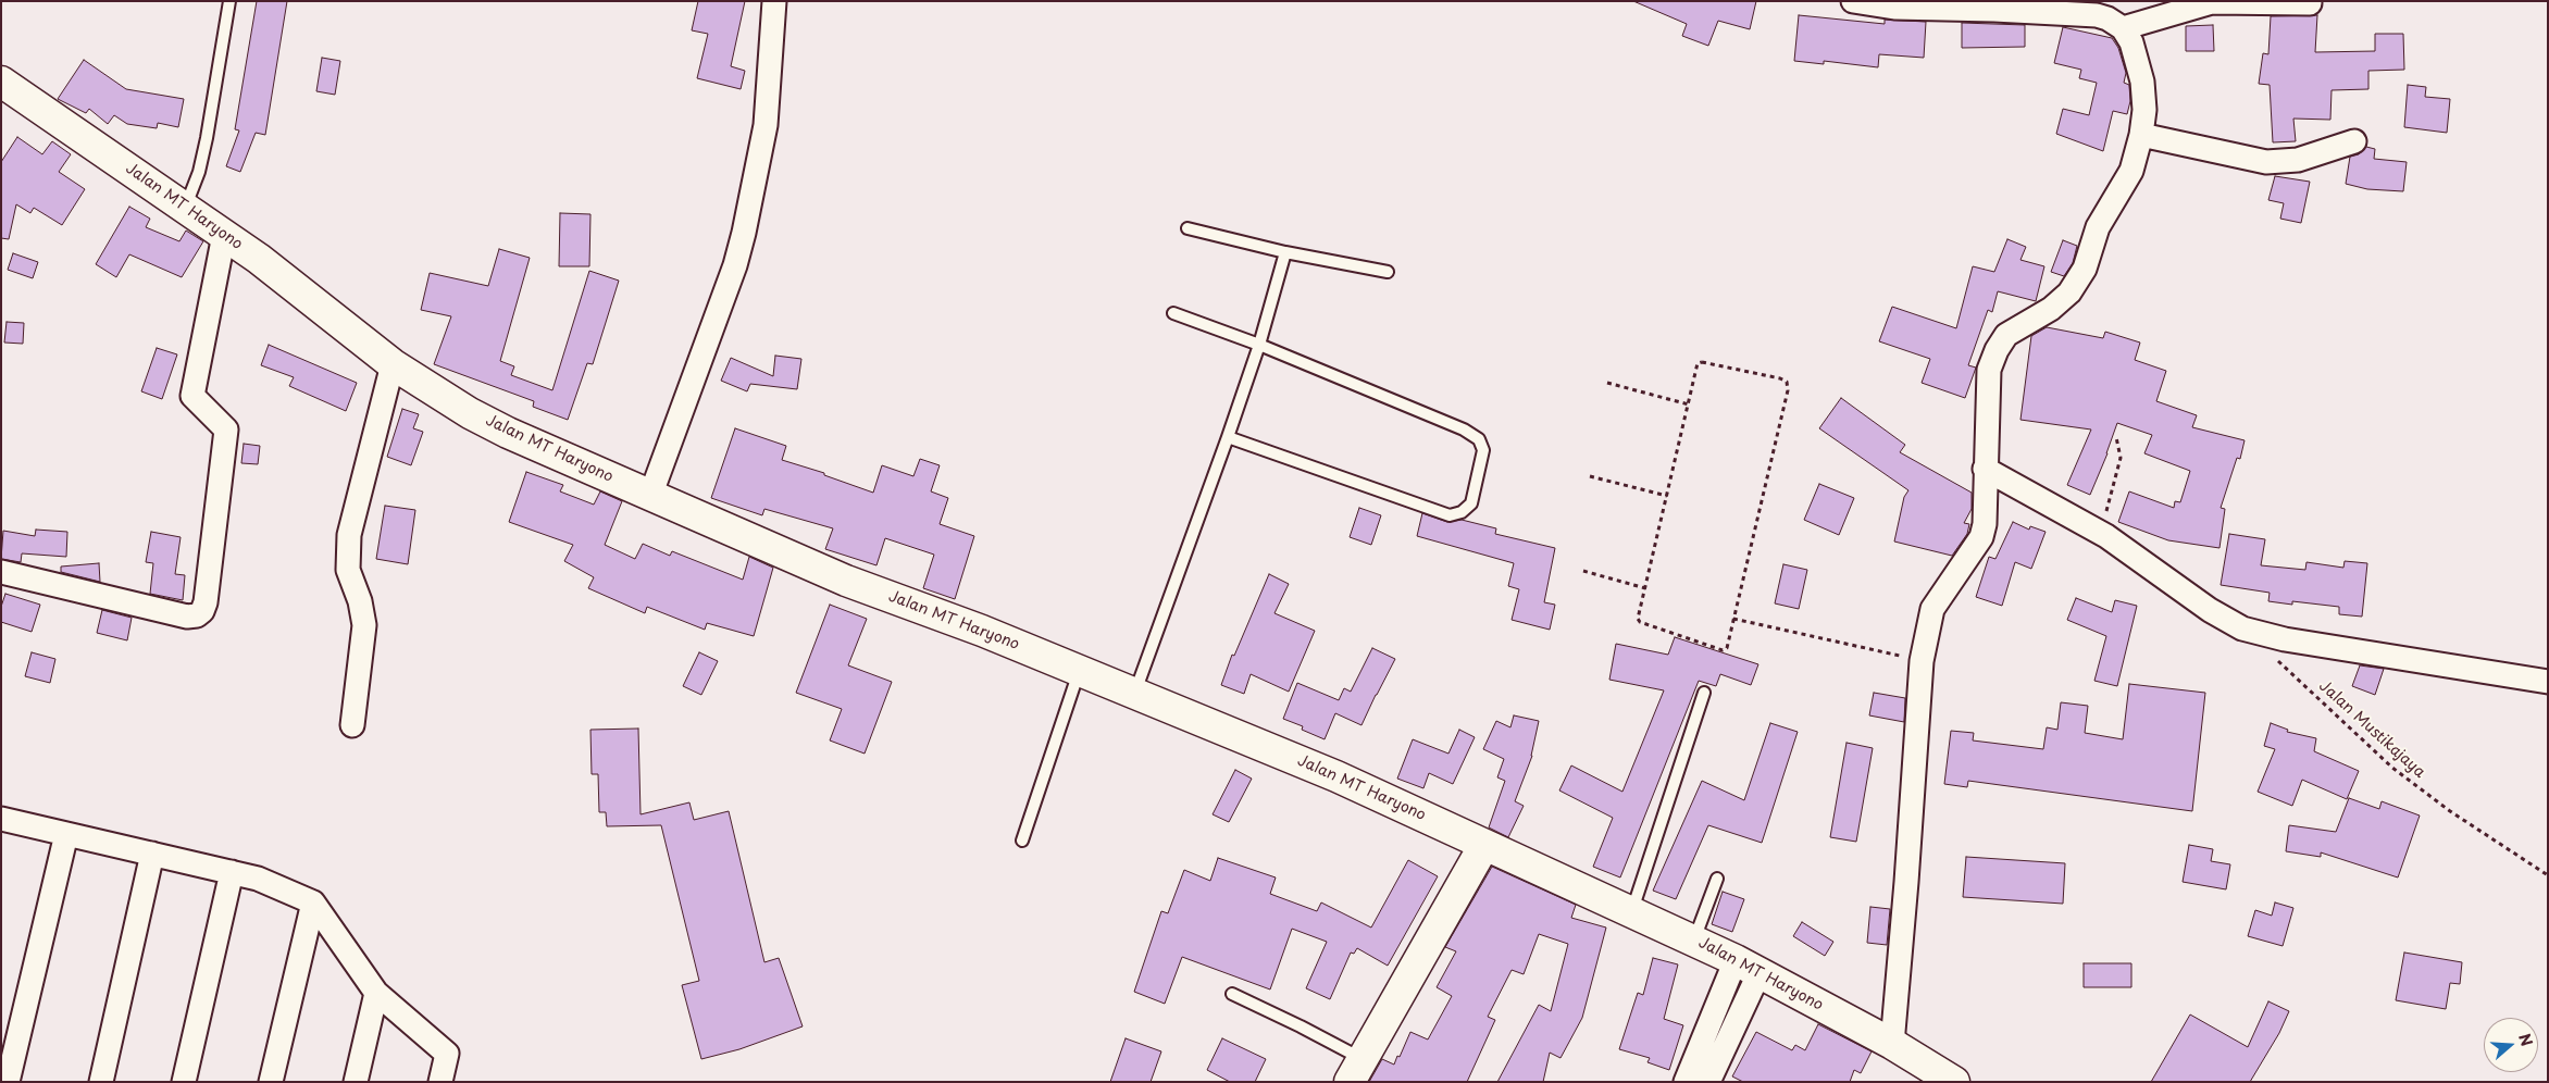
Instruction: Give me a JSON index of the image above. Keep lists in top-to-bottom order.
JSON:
{
  "streets": {
    "main road": ["Jalan MT Haryono"],
    "path": ["Jalan Mustikajaya"]
  },
  "north": "right"
}
